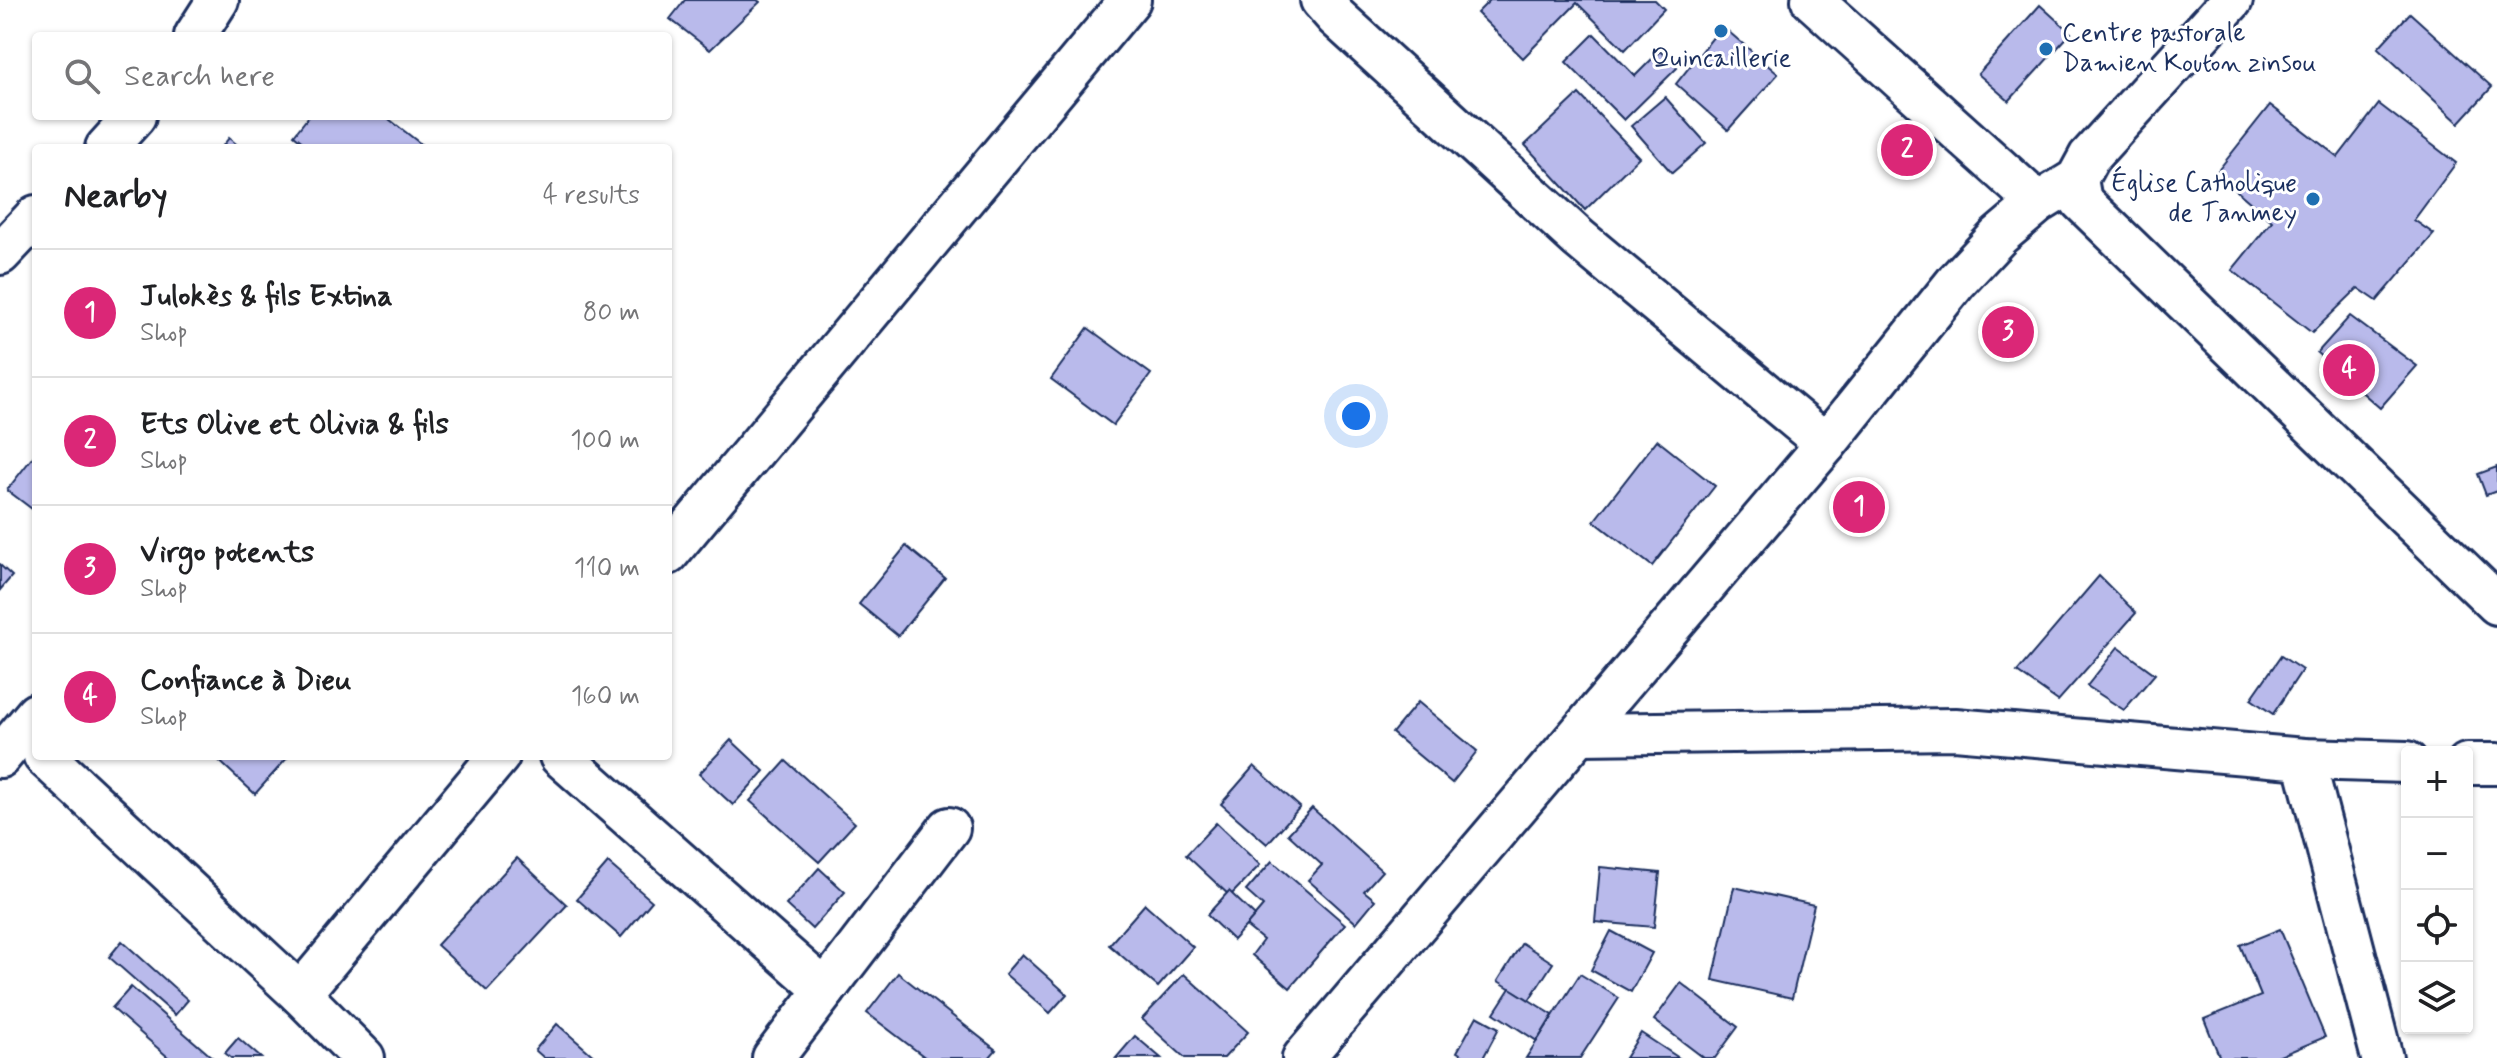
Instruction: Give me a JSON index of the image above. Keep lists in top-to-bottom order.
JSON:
{
  "places": ["Quincaillerie", "Centre pastorale Damien Kouton zinsou", "Église Catholique de Tanmey"],
  "page": {
    "search": "Search here",
    "pins": [
      "2",
      "3",
      "4",
      "1"
    ],
    "heading": ["Nearby", "4 results"],
    "list": [
      {
        "mark": "1",
        "name": "Julokès & fils Extina",
        "note": "Shop",
        "value": "80 m"
      },
      {
        "mark": "2",
        "name": "Ets Olive et Olivia & fils",
        "note": "Shop",
        "value": "100 m"
      },
      {
        "mark": "3",
        "name": "Virgo potents",
        "note": "Shop",
        "value": "110 m"
      },
      {
        "mark": "4",
        "name": "Confiance à Dieu",
        "note": "Shop",
        "value": "160 m"
      }
    ],
    "map_buttons": ["+", "−"]
  }
}
